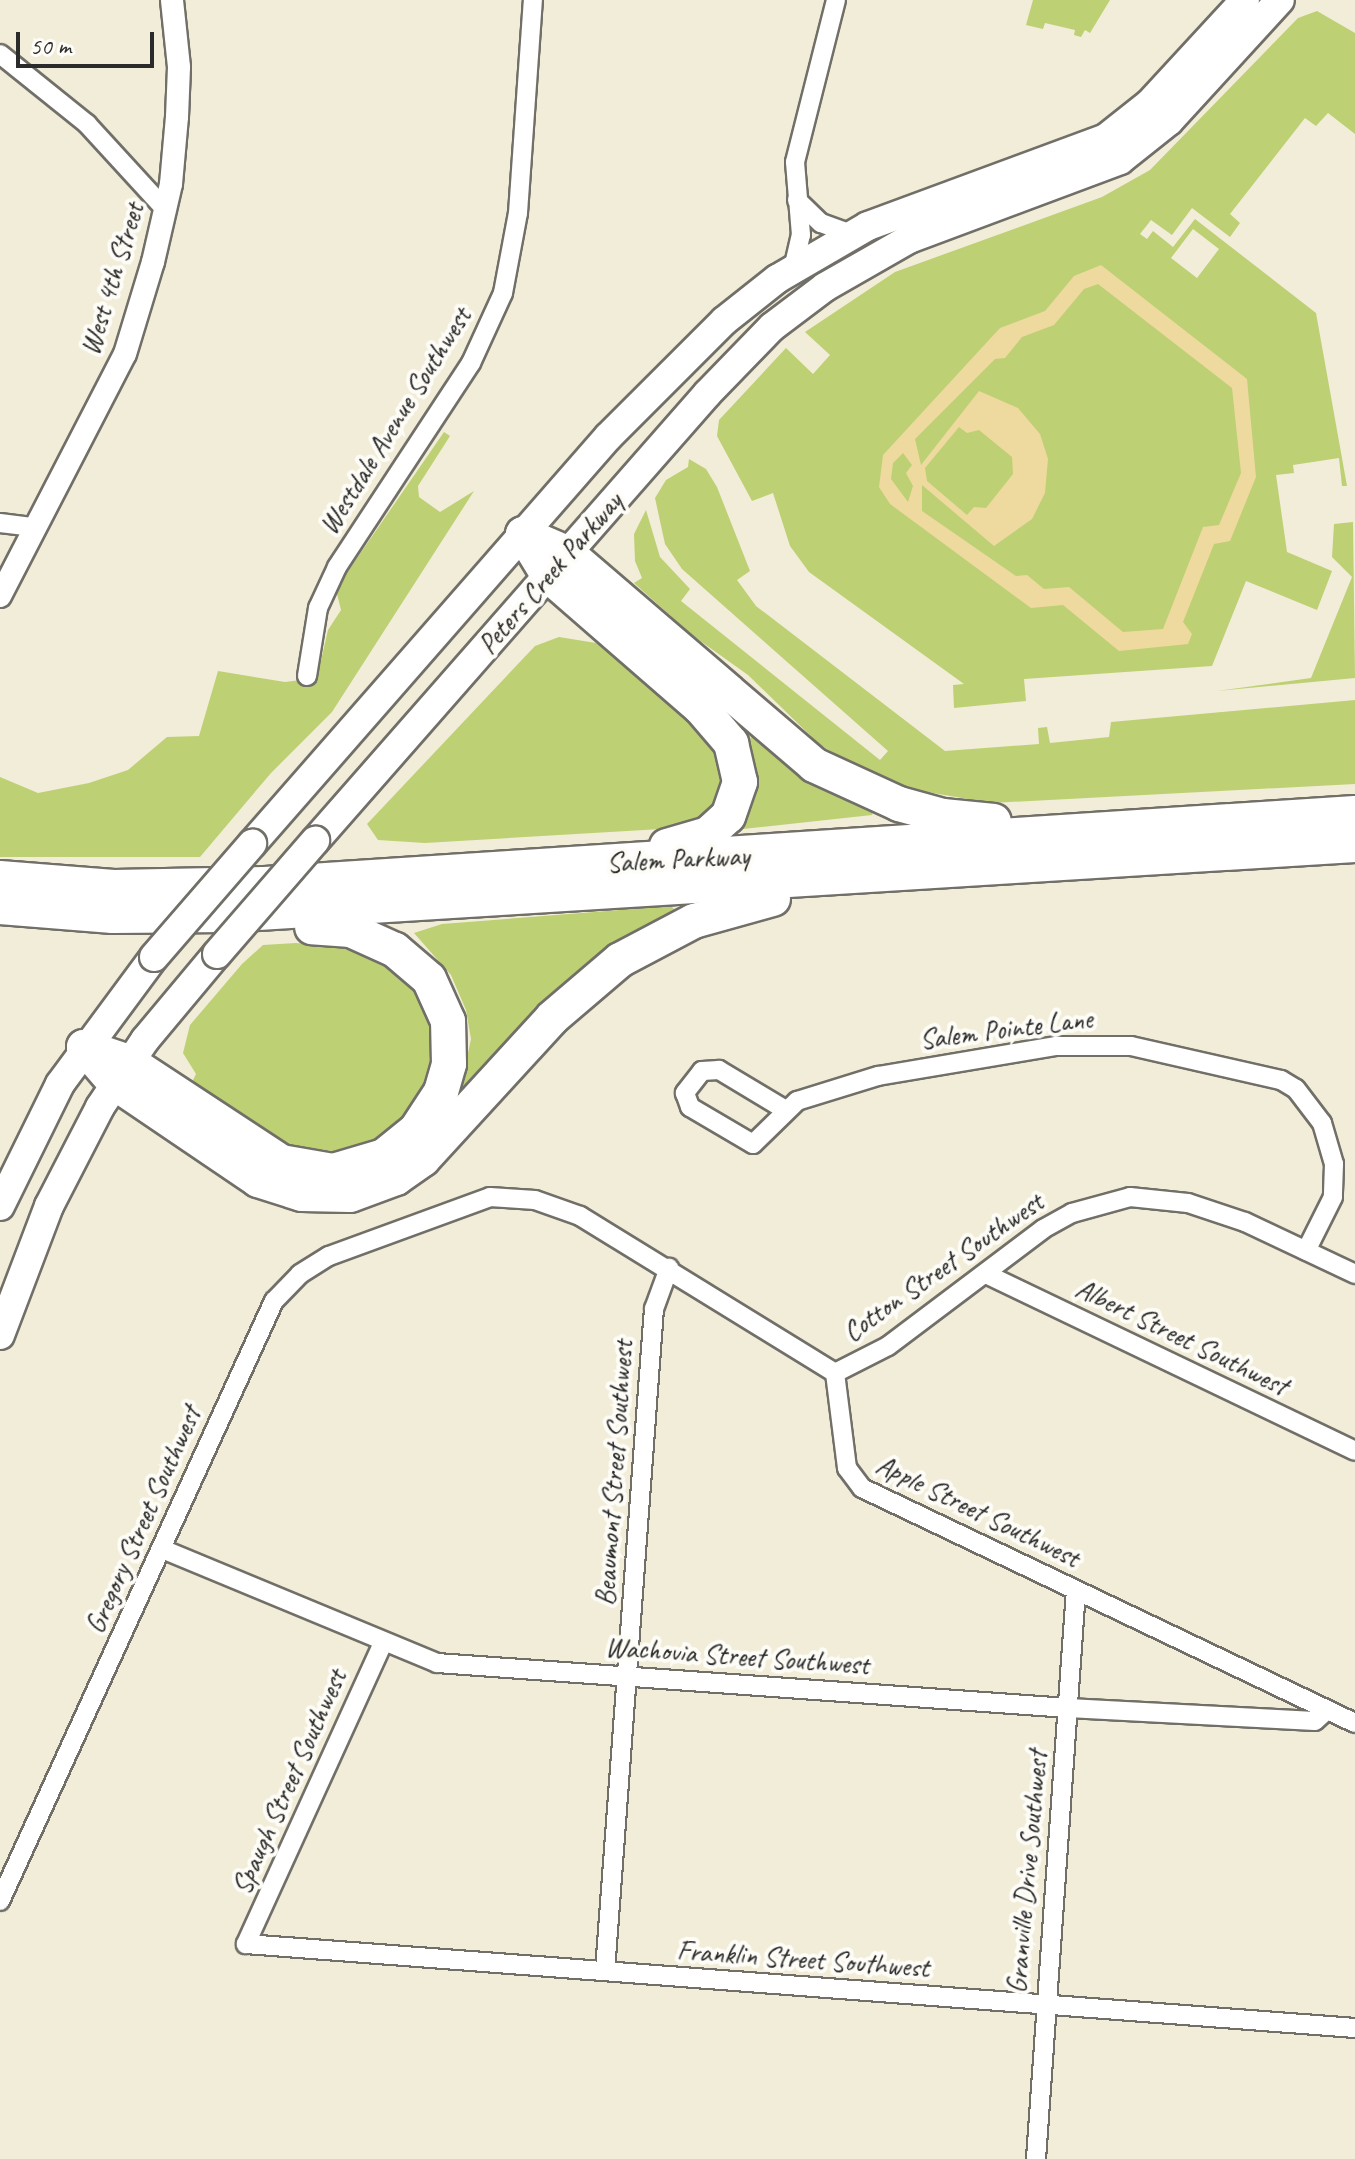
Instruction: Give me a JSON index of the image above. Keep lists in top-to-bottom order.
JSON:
{
  "streets": {
    "highway": ["Salem Parkway"],
    "main road": ["Peters Creek Parkway"],
    "street": [
      "West 4th Street",
      "Westdale Avenue Southwest",
      "Salem Pointe Lane",
      "Cotton Street Southwest",
      "Albert Street Southwest",
      "Beaumont Street Southwest",
      "Apple Street Southwest",
      "Gregory Street Southwest",
      "Wachovia Street Southwest",
      "Spaugh Street Southwest",
      "Granville Drive Southwest",
      "Franklin Street Southwest"
    ]
  },
  "crossings": [
    ["Salem Pointe Lane", "Cotton Street Southwest"],
    ["Cotton Street Southwest", "Albert Street Southwest"],
    ["Cotton Street Southwest", "Apple Street Southwest"],
    ["Beaumont Street Southwest", "Gregory Street Southwest"],
    ["Beaumont Street Southwest", "Wachovia Street Southwest"],
    ["Beaumont Street Southwest", "Franklin Street Southwest"],
    ["Apple Street Southwest", "Wachovia Street Southwest"],
    ["Apple Street Southwest", "Granville Drive Southwest"],
    ["Gregory Street Southwest", "Wachovia Street Southwest"],
    ["Wachovia Street Southwest", "Spaugh Street Southwest"],
    ["Wachovia Street Southwest", "Granville Drive Southwest"],
    ["Spaugh Street Southwest", "Franklin Street Southwest"],
    ["Granville Drive Southwest", "Franklin Street Southwest"]
  ],
  "scale_bar": "50 m"
}
